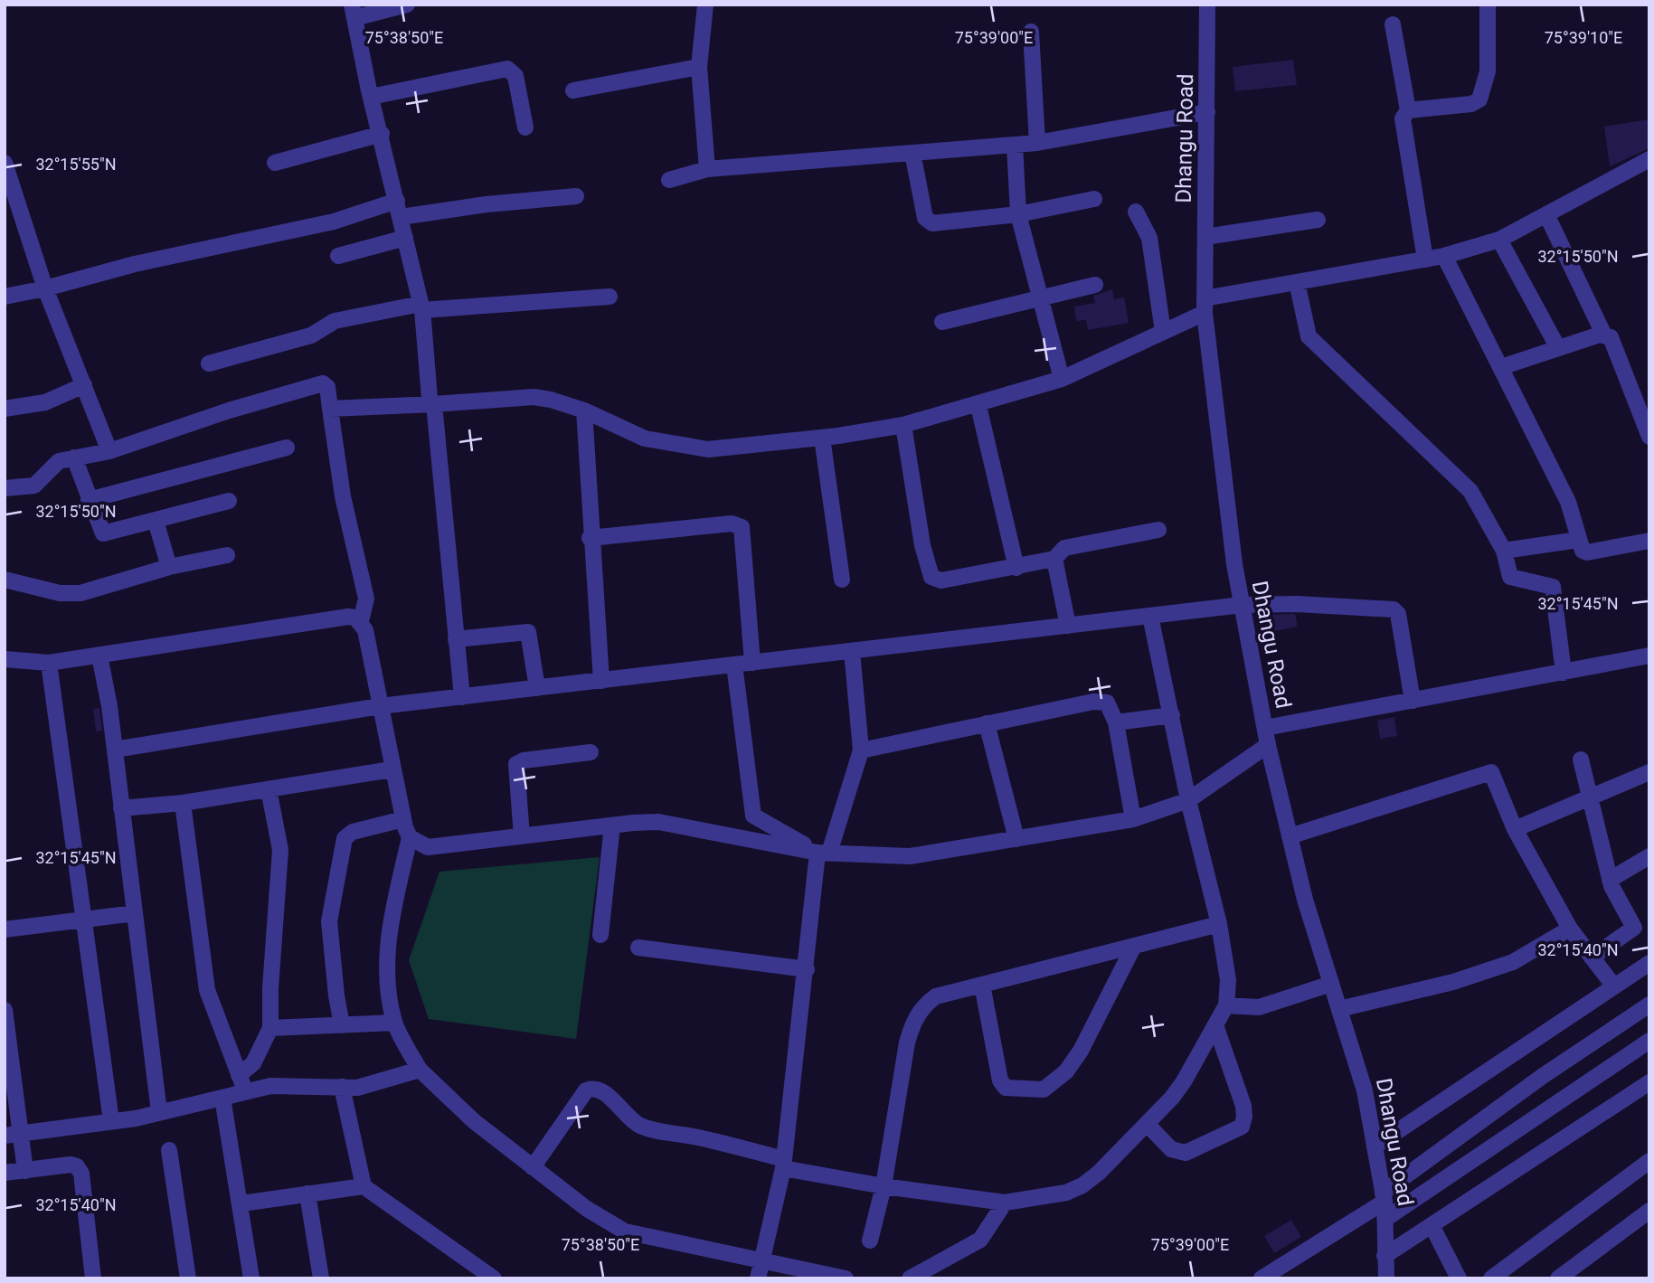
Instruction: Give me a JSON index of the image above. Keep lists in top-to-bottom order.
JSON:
{
  "streets": {
    "street": ["Dhangu Road"]
  },
  "coordinates": [
    "75°39'10\"E",
    "75°38'50\"E",
    "75°39'00\"E",
    "32°15'55\"N",
    "32°15'50\"N",
    "32°15'45\"N",
    "32°15'40\"N"
  ]
}
